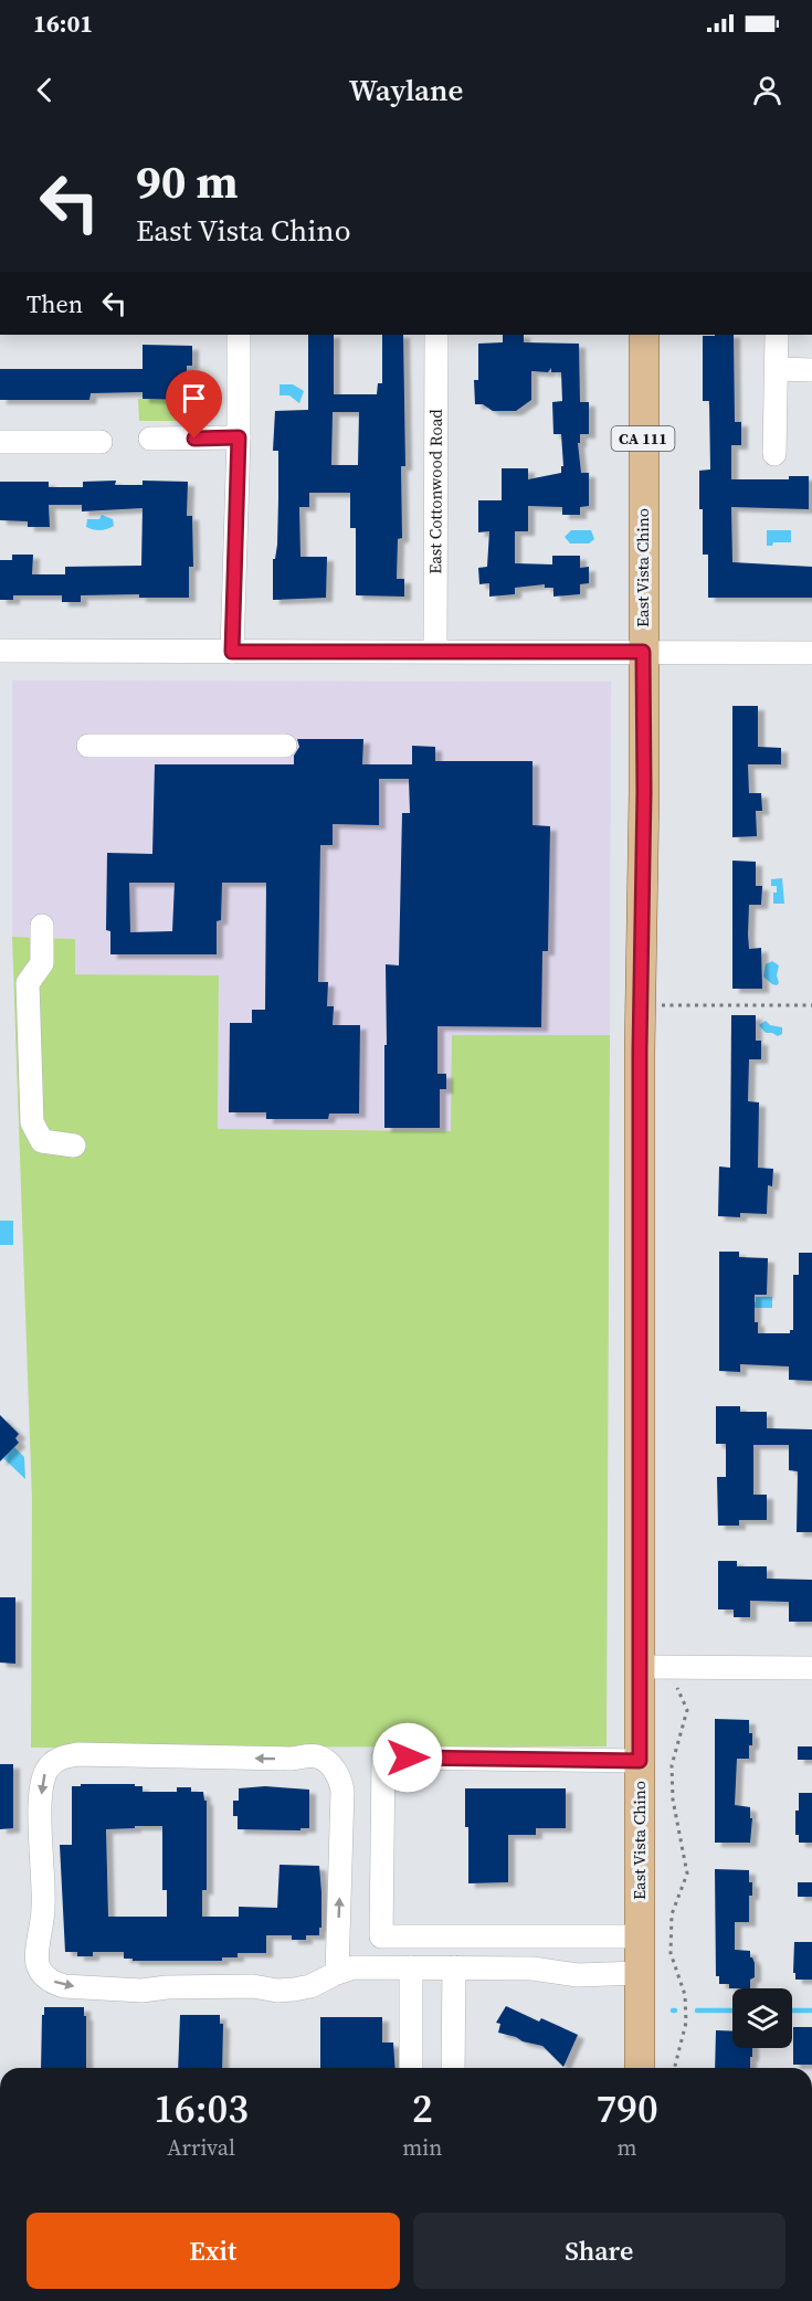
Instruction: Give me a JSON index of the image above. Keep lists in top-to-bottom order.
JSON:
{
  "streets": {
    "main road": ["CA 111", "East Vista Chino"],
    "street": ["East Cottonwood Road"]
  },
  "page": {
    "status": "16:01",
    "header": "Waylane",
    "turn": ["90 m", "East Vista Chino"],
    "then": "Then",
    "eta": [
      "16:03",
      "Arrival",
      "2",
      "min",
      "790",
      "m"
    ],
    "buttons": ["Exit", "Share"]
  }
}
